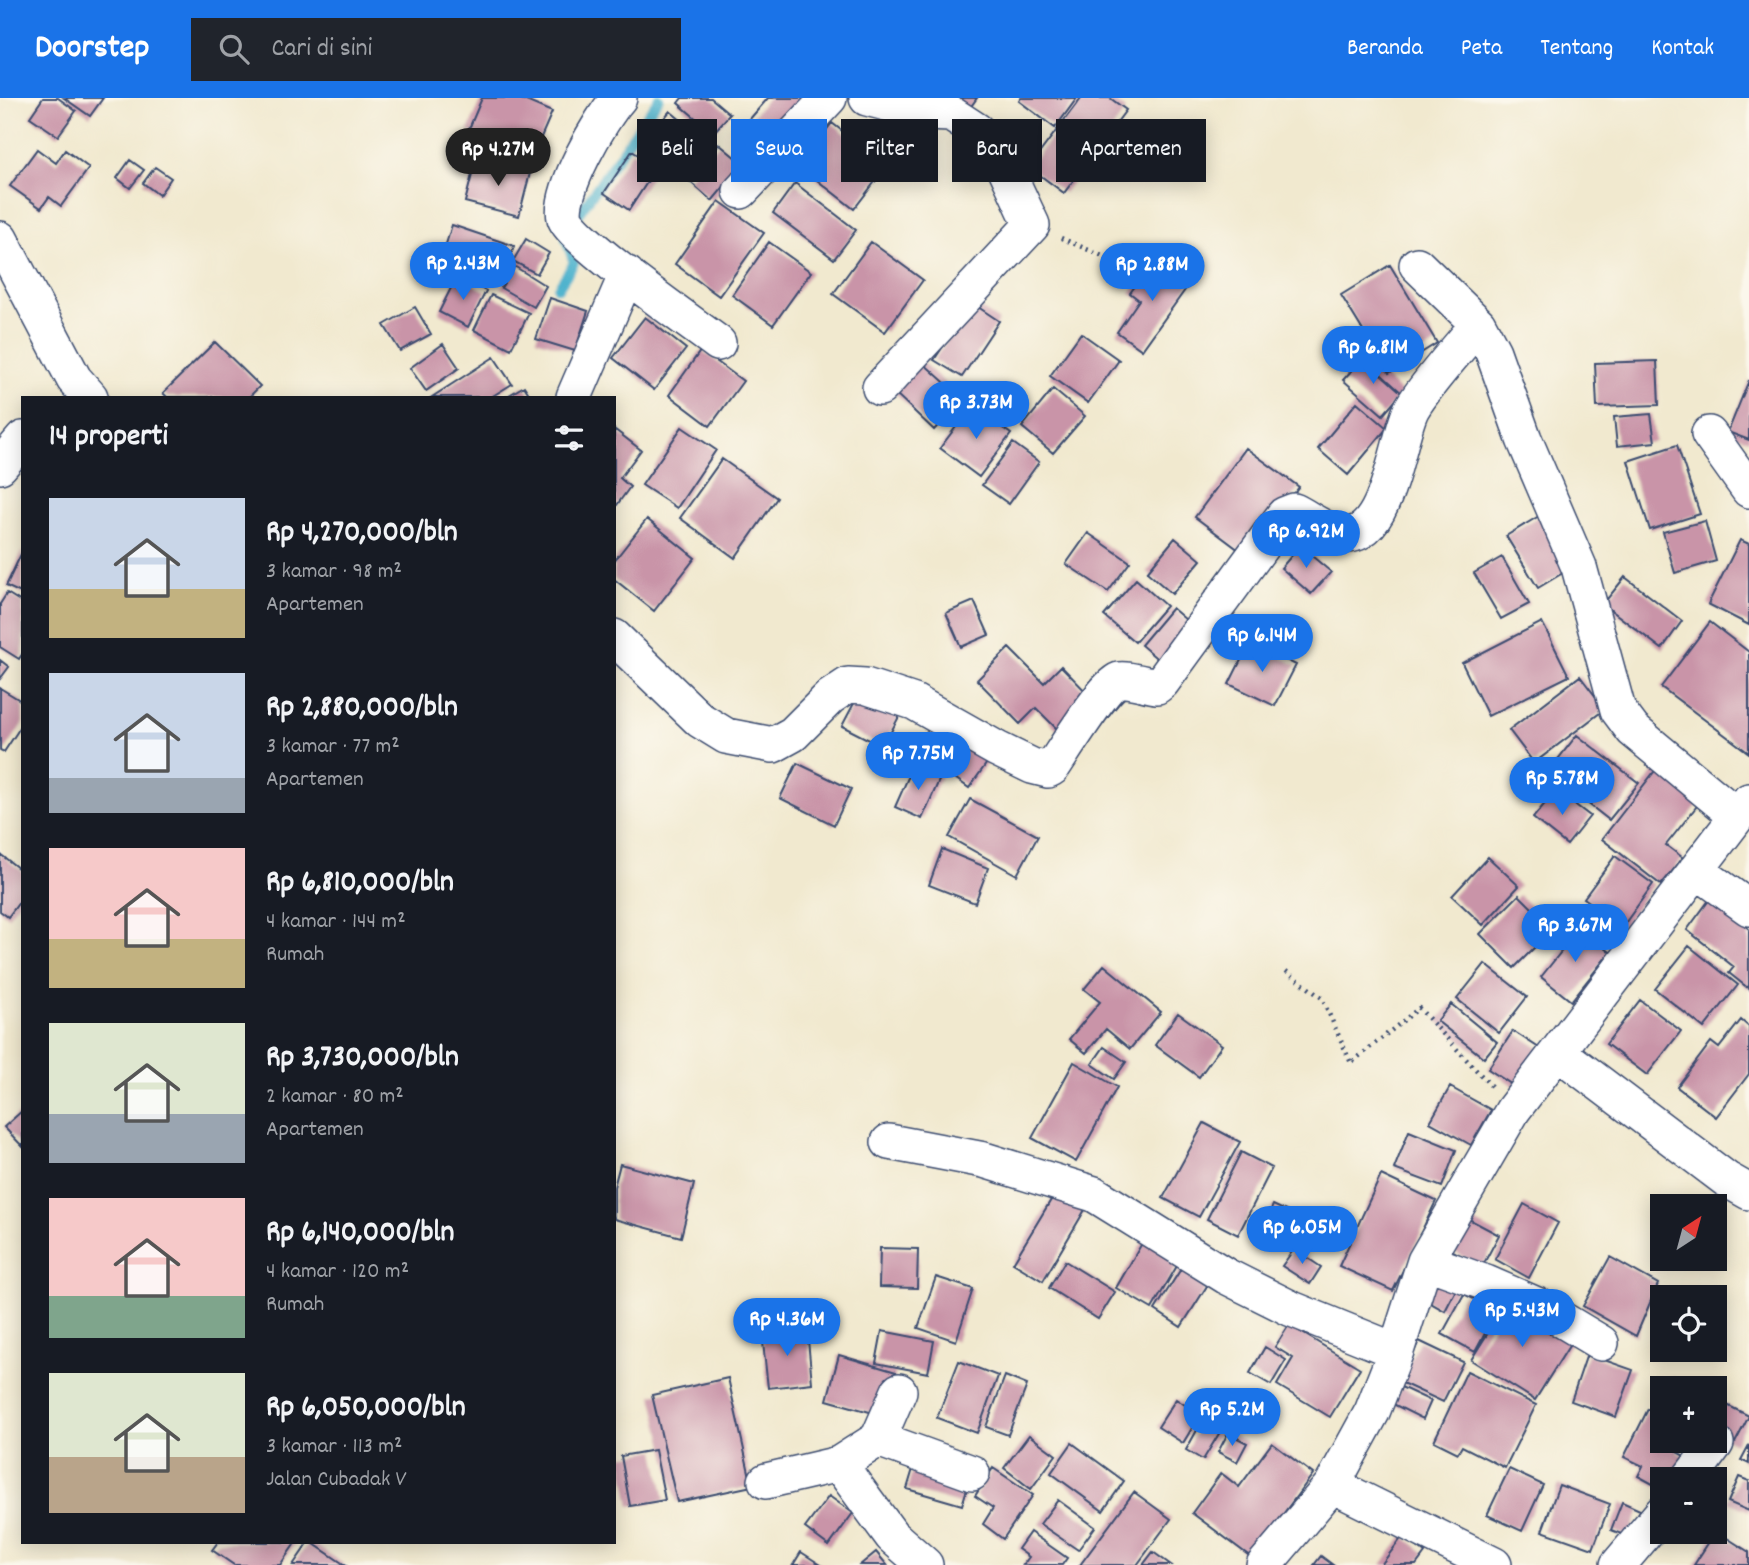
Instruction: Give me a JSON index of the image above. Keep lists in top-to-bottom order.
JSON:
{
  "north": "top right",
  "page": {
    "header": "Doorstep",
    "search": "Cari di sini",
    "nav": [
      "Beranda",
      "Peta",
      "Tentang",
      "Kontak"
    ],
    "chip": [
      "Beli",
      "Sewa",
      "Filter",
      "Baru",
      "Apartemen"
    ],
    "price": [
      "Rp 4.27M",
      "Rp 2.43M",
      "Rp 2.88M",
      "Rp 6.81M",
      "Rp 3.73M",
      "Rp 6.92M",
      "Rp 6.14M",
      "Rp 7.75M",
      "Rp 5.78M",
      "Rp 3.67M",
      "Rp 6.05M",
      "Rp 5.43M",
      "Rp 4.36M",
      "Rp 5.2M"
    ],
    "heading": "14 properti",
    "list": [
      {
        "name": "Rp 4,270,000/bln",
        "note": "3 kamar · 98 m² · Apartemen"
      },
      {
        "name": "Rp 2,880,000/bln",
        "note": "3 kamar · 77 m² · Apartemen"
      },
      {
        "name": "Rp 6,810,000/bln",
        "note": "4 kamar · 144 m² · Rumah"
      },
      {
        "name": "Rp 3,730,000/bln",
        "note": "2 kamar · 80 m² · Apartemen"
      },
      {
        "name": "Rp 6,140,000/bln",
        "note": "4 kamar · 120 m² · Rumah"
      },
      {
        "name": "Rp 6,050,000/bln",
        "note": "3 kamar · 113 m² · Jalan Cubadak V"
      }
    ],
    "map_buttons": ["+", "−"]
  }
}
